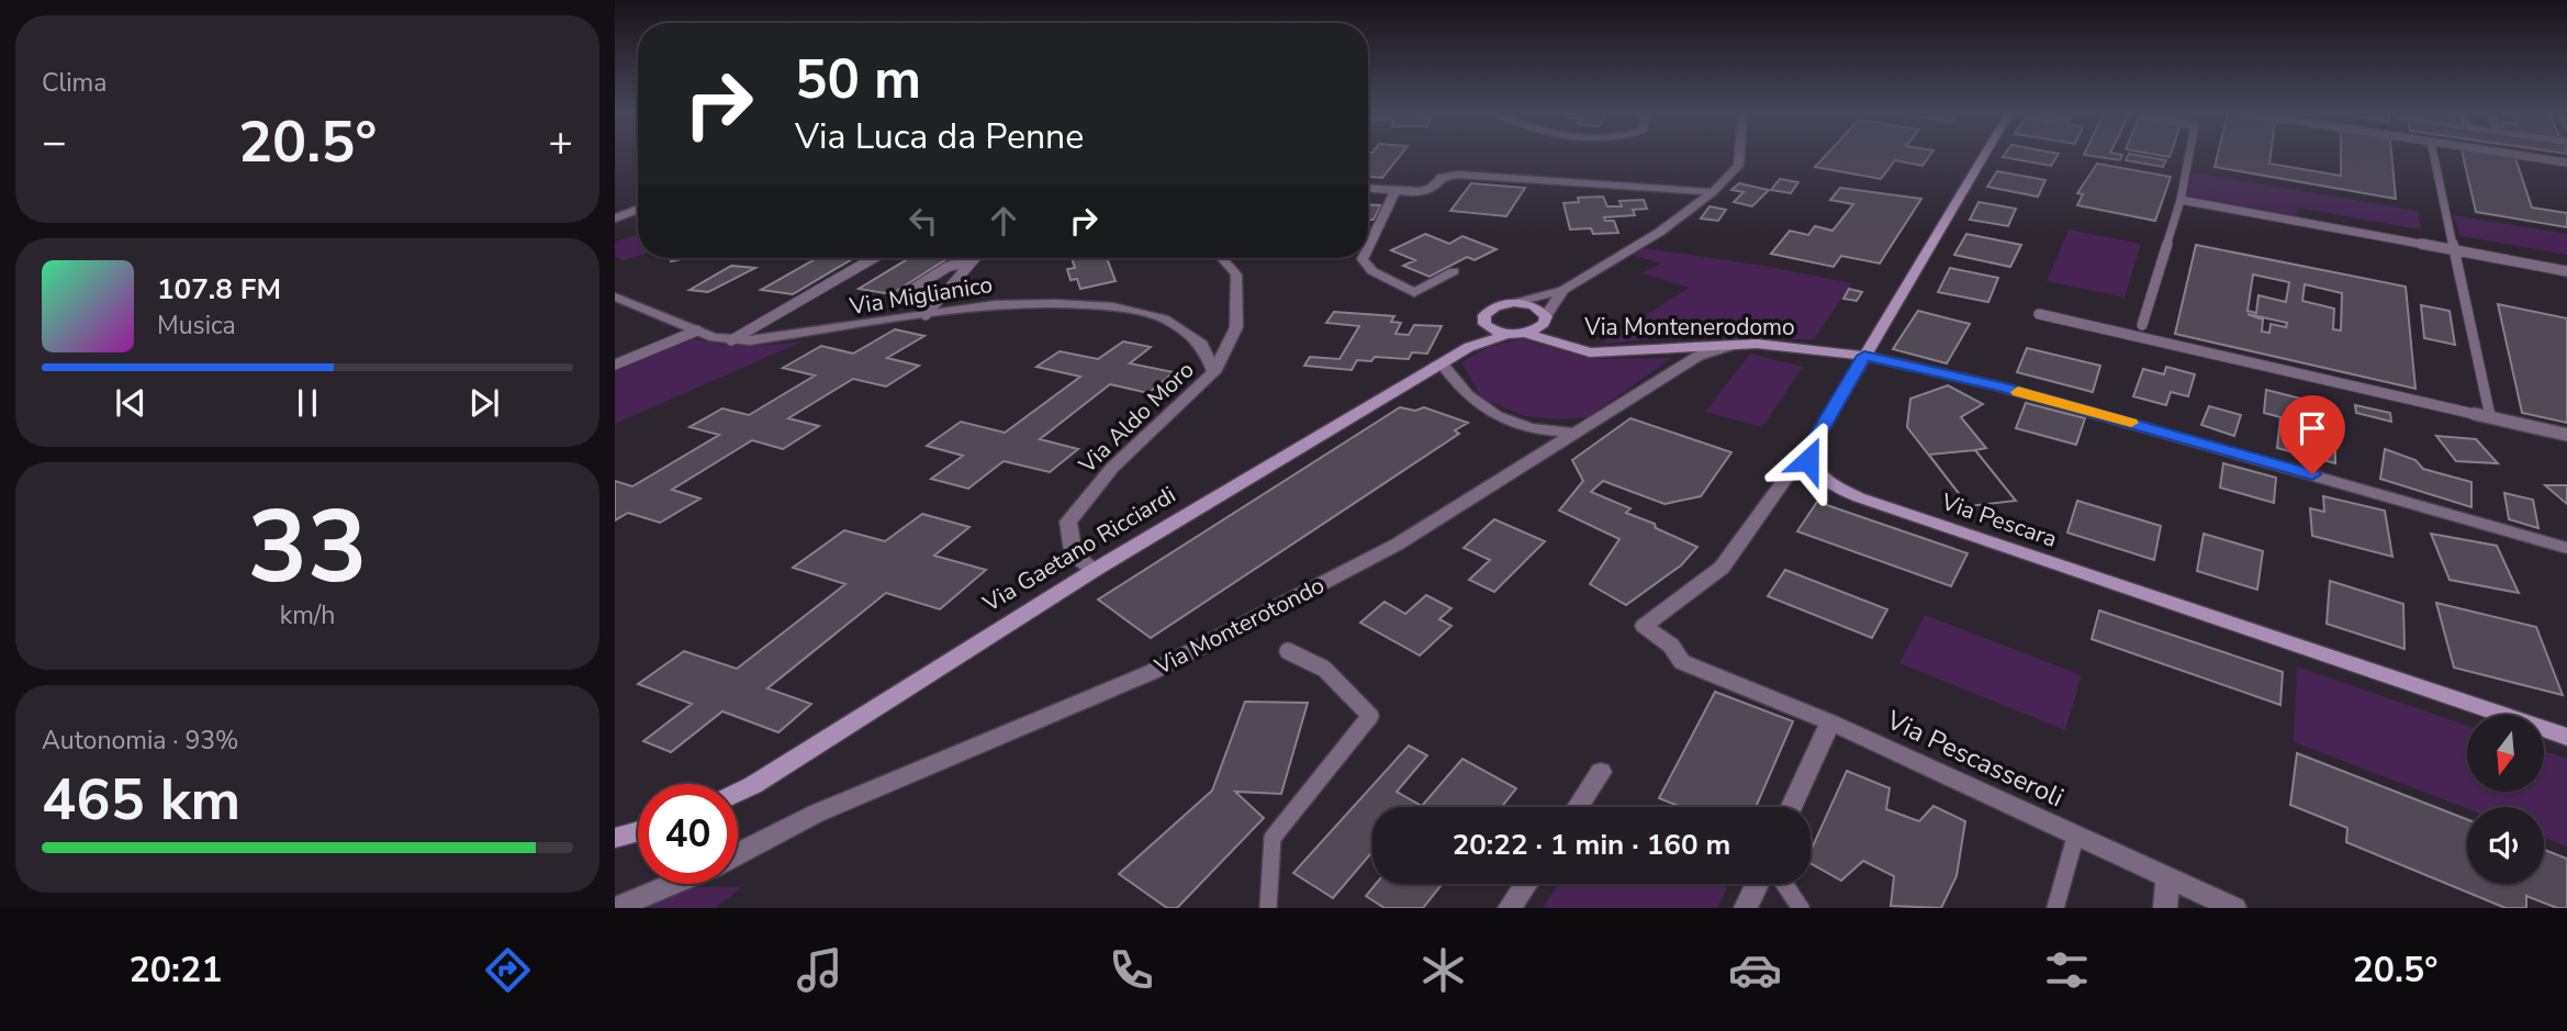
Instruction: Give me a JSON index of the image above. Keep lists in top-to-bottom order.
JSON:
{
  "streets": {
    "street": [
      "Via Miglianico",
      "Via Montenerodomo",
      "Via Aldo Moro",
      "Via Pescara",
      "Via Gaetano Ricciardi",
      "Via Monterotondo",
      "Via Pescasseroli"
    ]
  },
  "crossings": [
    ["Via Miglianico", "Via Aldo Moro"],
    ["Via Montenerodomo", "Via Gaetano Ricciardi"],
    ["Via Montenerodomo", "Via Monterotondo"],
    ["Via Aldo Moro", "Via Gaetano Ricciardi"],
    ["Via Pescara", "Via Pescasseroli"]
  ],
  "north": "bottom",
  "page": {
    "tile": [
      "Clima",
      ["33", "km/h"],
      ["Autonomia · 93%", "465 km"]
    ],
    "turn": ["50 m", "Via Luca da Penne"],
    "heat": ["−", "20.5°", "+"],
    "song": ["107.8 FM", "Musica"],
    "limit": "40",
    "trip": "20:22 · 1 min · 160 m",
    "tabs": ["20:21", "20.5°"]
  }
}
